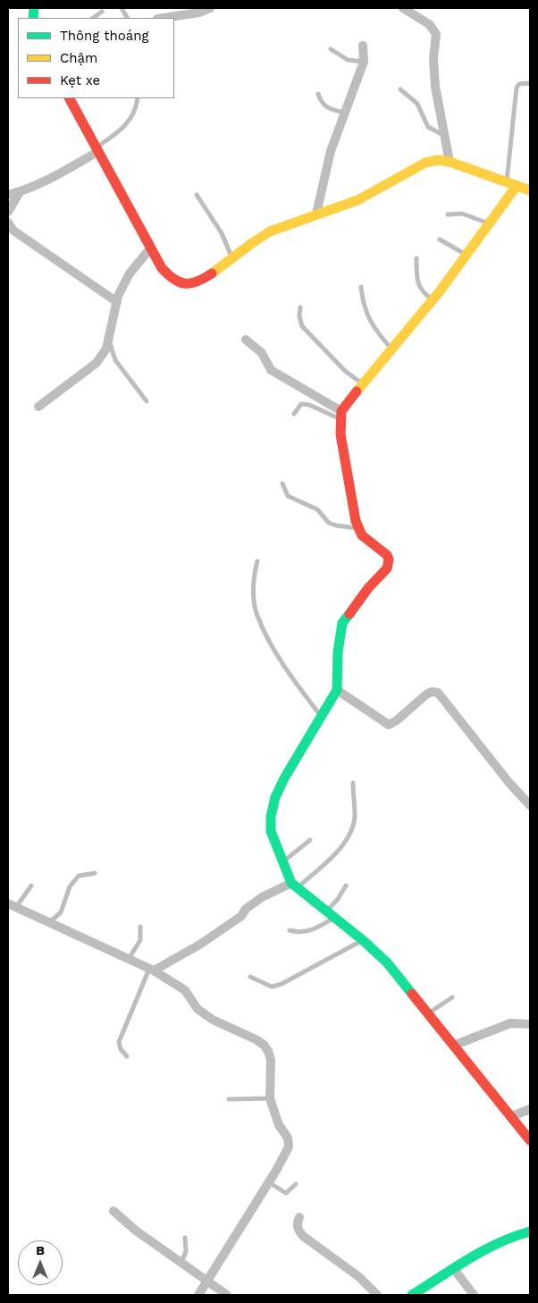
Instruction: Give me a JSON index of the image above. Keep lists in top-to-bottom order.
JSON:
{
  "legend": ["Thông thoáng", "Chậm", "Kẹt xe"],
  "north": "top"
}
